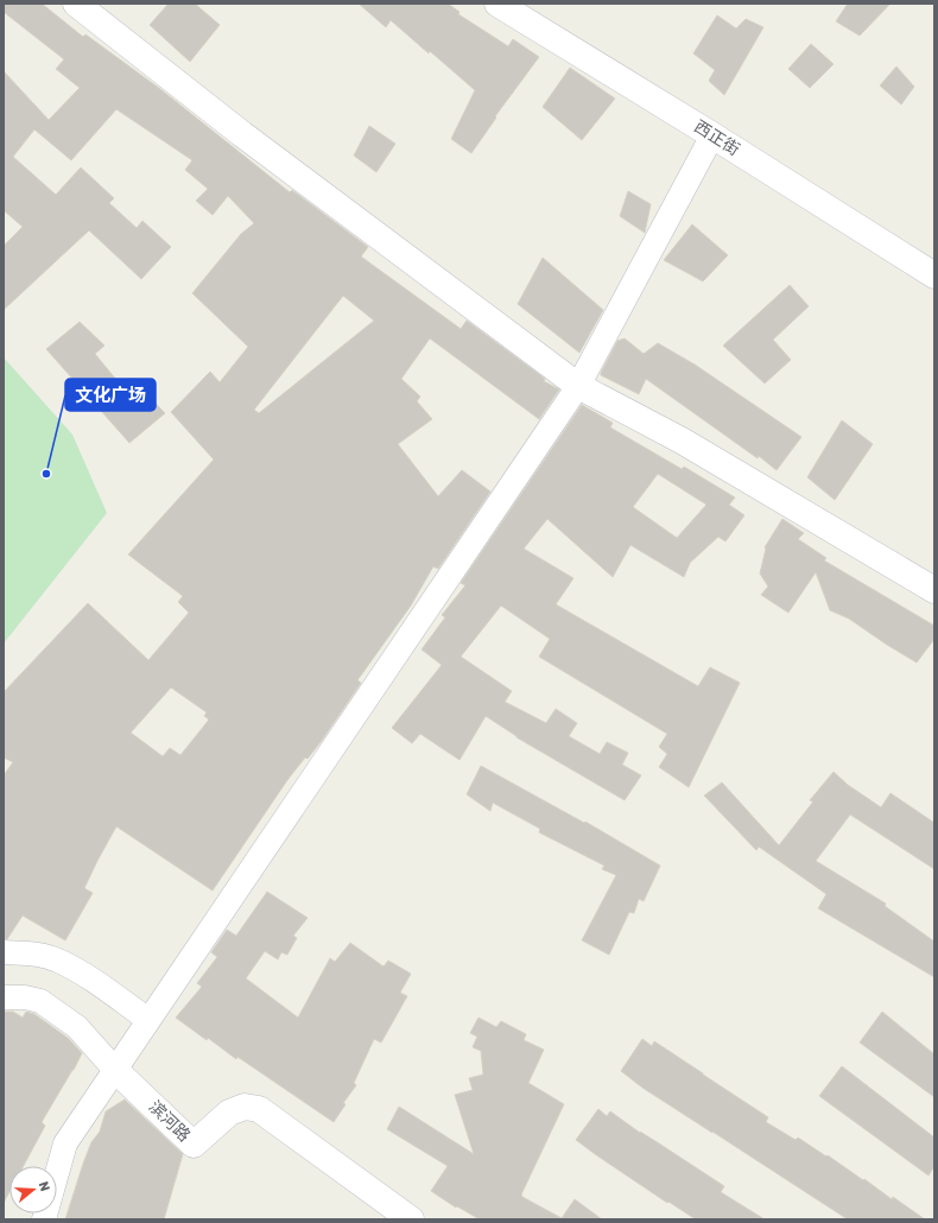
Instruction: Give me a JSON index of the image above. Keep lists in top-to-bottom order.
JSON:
{
  "streets": {
    "main road": ["西正街", "滨河路"]
  },
  "places": ["文化广场"],
  "north": "right"
}
